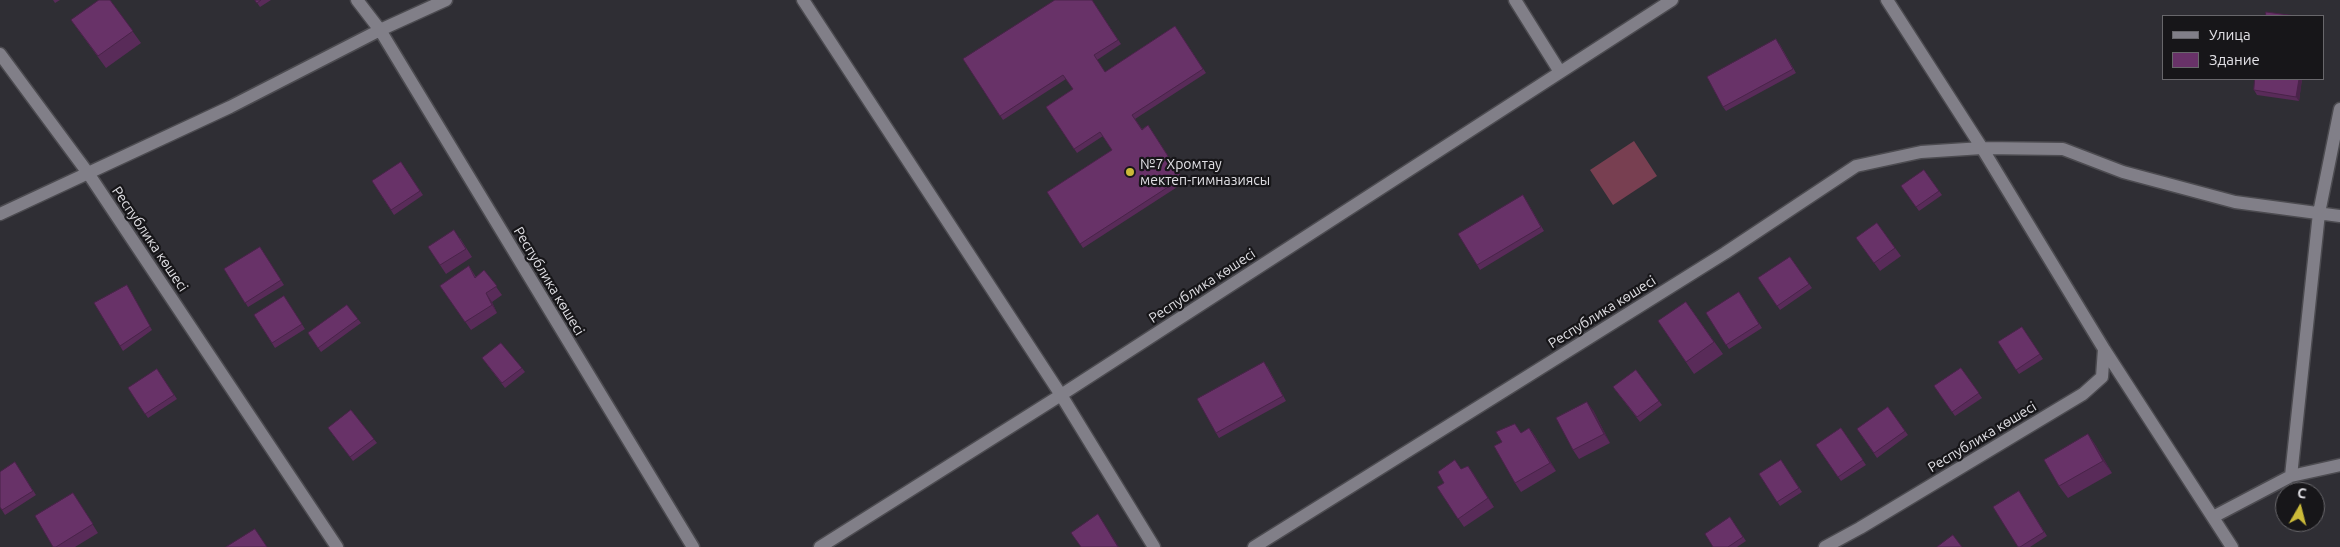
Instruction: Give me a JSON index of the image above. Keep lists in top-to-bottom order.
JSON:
{
  "streets": {
    "street": ["Республика көшесі"]
  },
  "places": ["№7 Хромтау мектеп-гимназиясы"],
  "legend": ["Улица", "Здание"],
  "north": "top"
}
